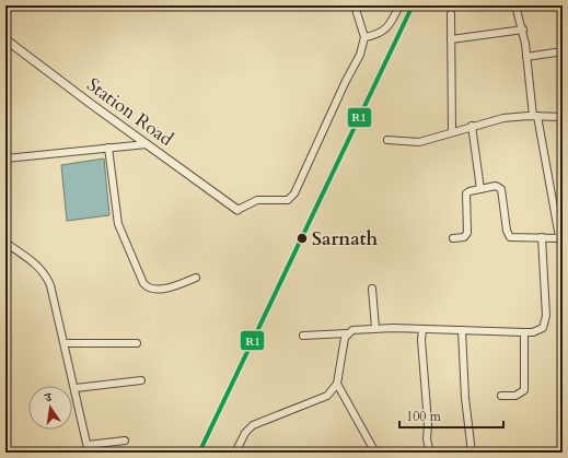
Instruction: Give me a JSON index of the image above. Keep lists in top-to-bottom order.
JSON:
{
  "streets": {
    "street": ["Station Road"]
  },
  "places": ["Sarnath"],
  "lines": ["transit line R1"],
  "scale_bar": "100 m",
  "north": "top"
}
